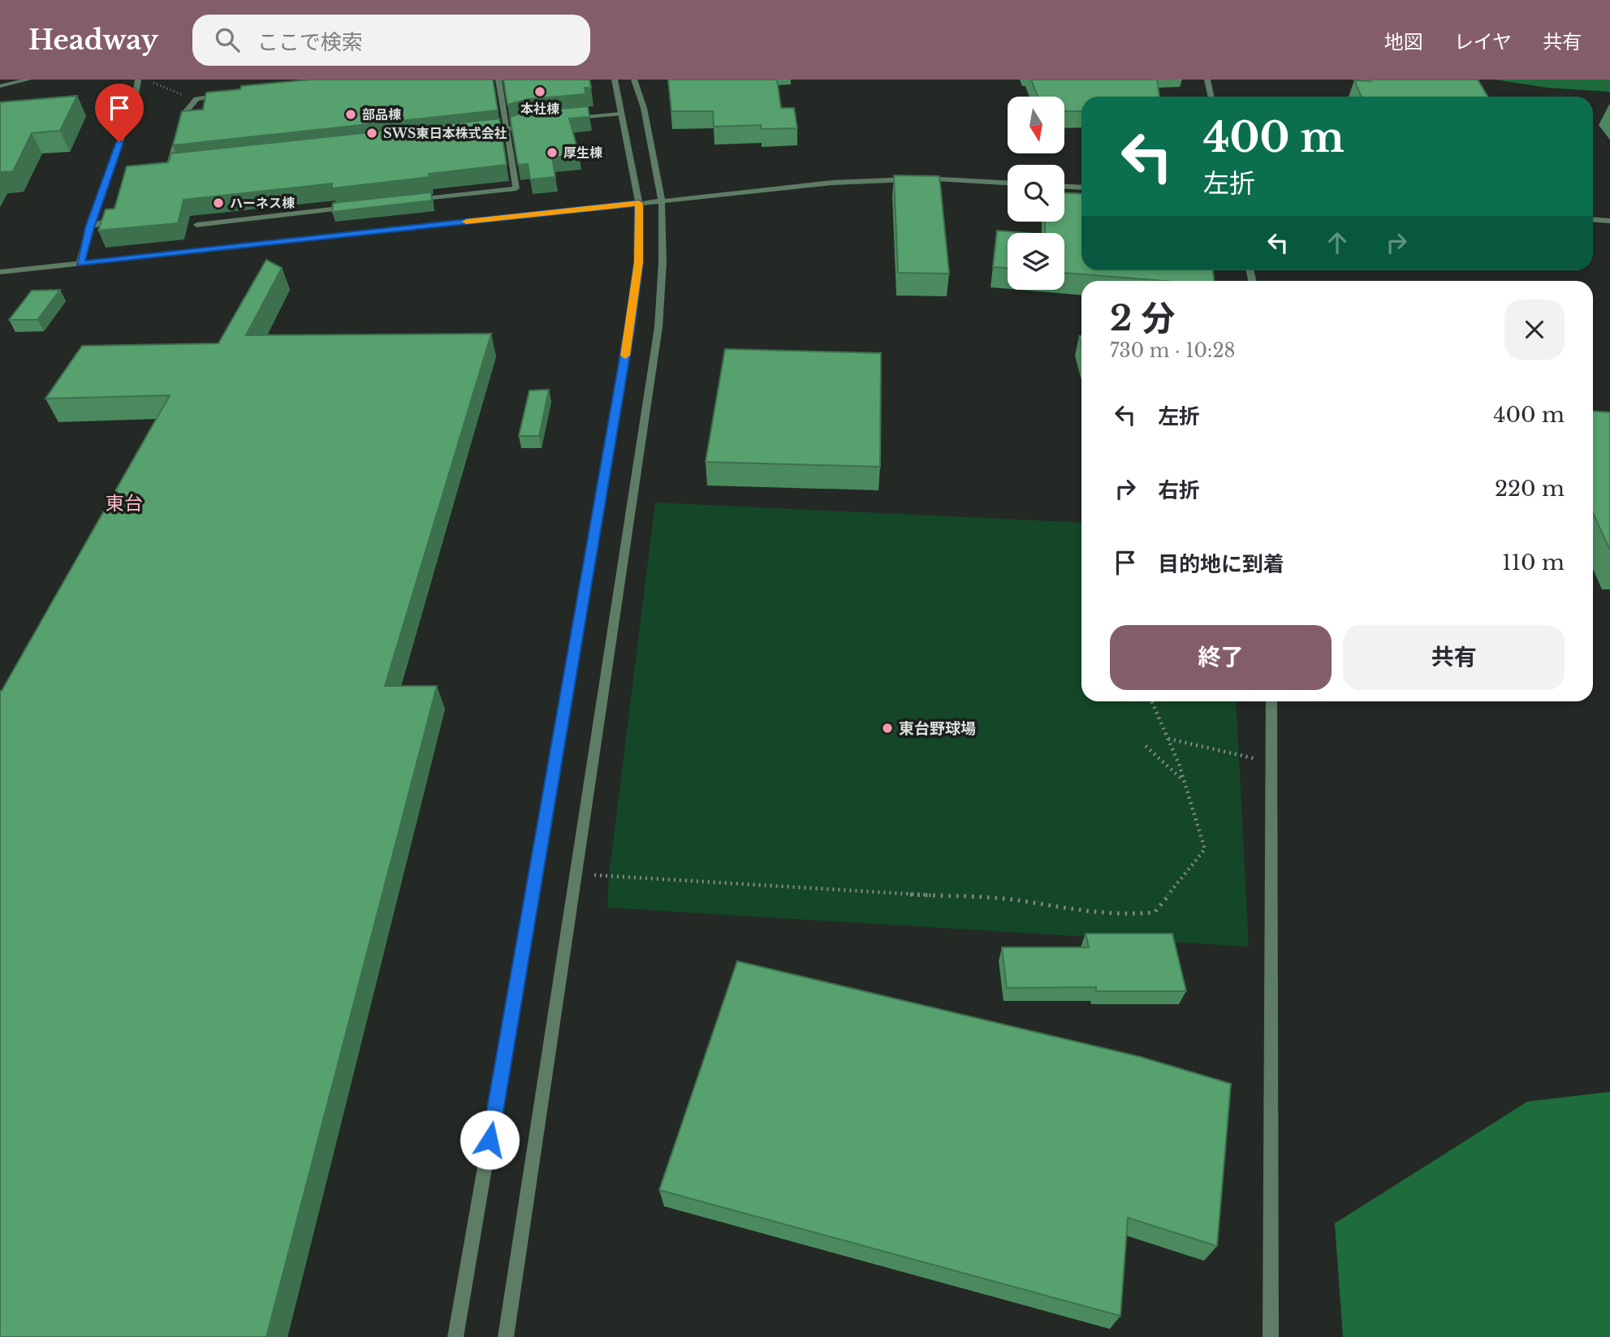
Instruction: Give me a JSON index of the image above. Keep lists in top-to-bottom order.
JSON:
{
  "districts": ["東台"],
  "places": [
    "本社棟",
    "部品棟",
    "SWS東日本株式会社",
    "厚生棟",
    "ハーネス棟",
    "東台野球場"
  ],
  "north": "bottom",
  "page": {
    "header": "Headway",
    "search": "ここで検索",
    "nav": ["地図", "レイヤ", "共有"],
    "turn": ["400 m", "左折"],
    "heading": ["2 分", "730 m · 10:28"],
    "list": [
      {
        "name": "左折",
        "value": "400 m"
      },
      {
        "name": "右折",
        "value": "220 m"
      },
      {
        "name": "目的地に到着",
        "value": "110 m"
      }
    ],
    "buttons": ["終了", "共有"]
  }
}
